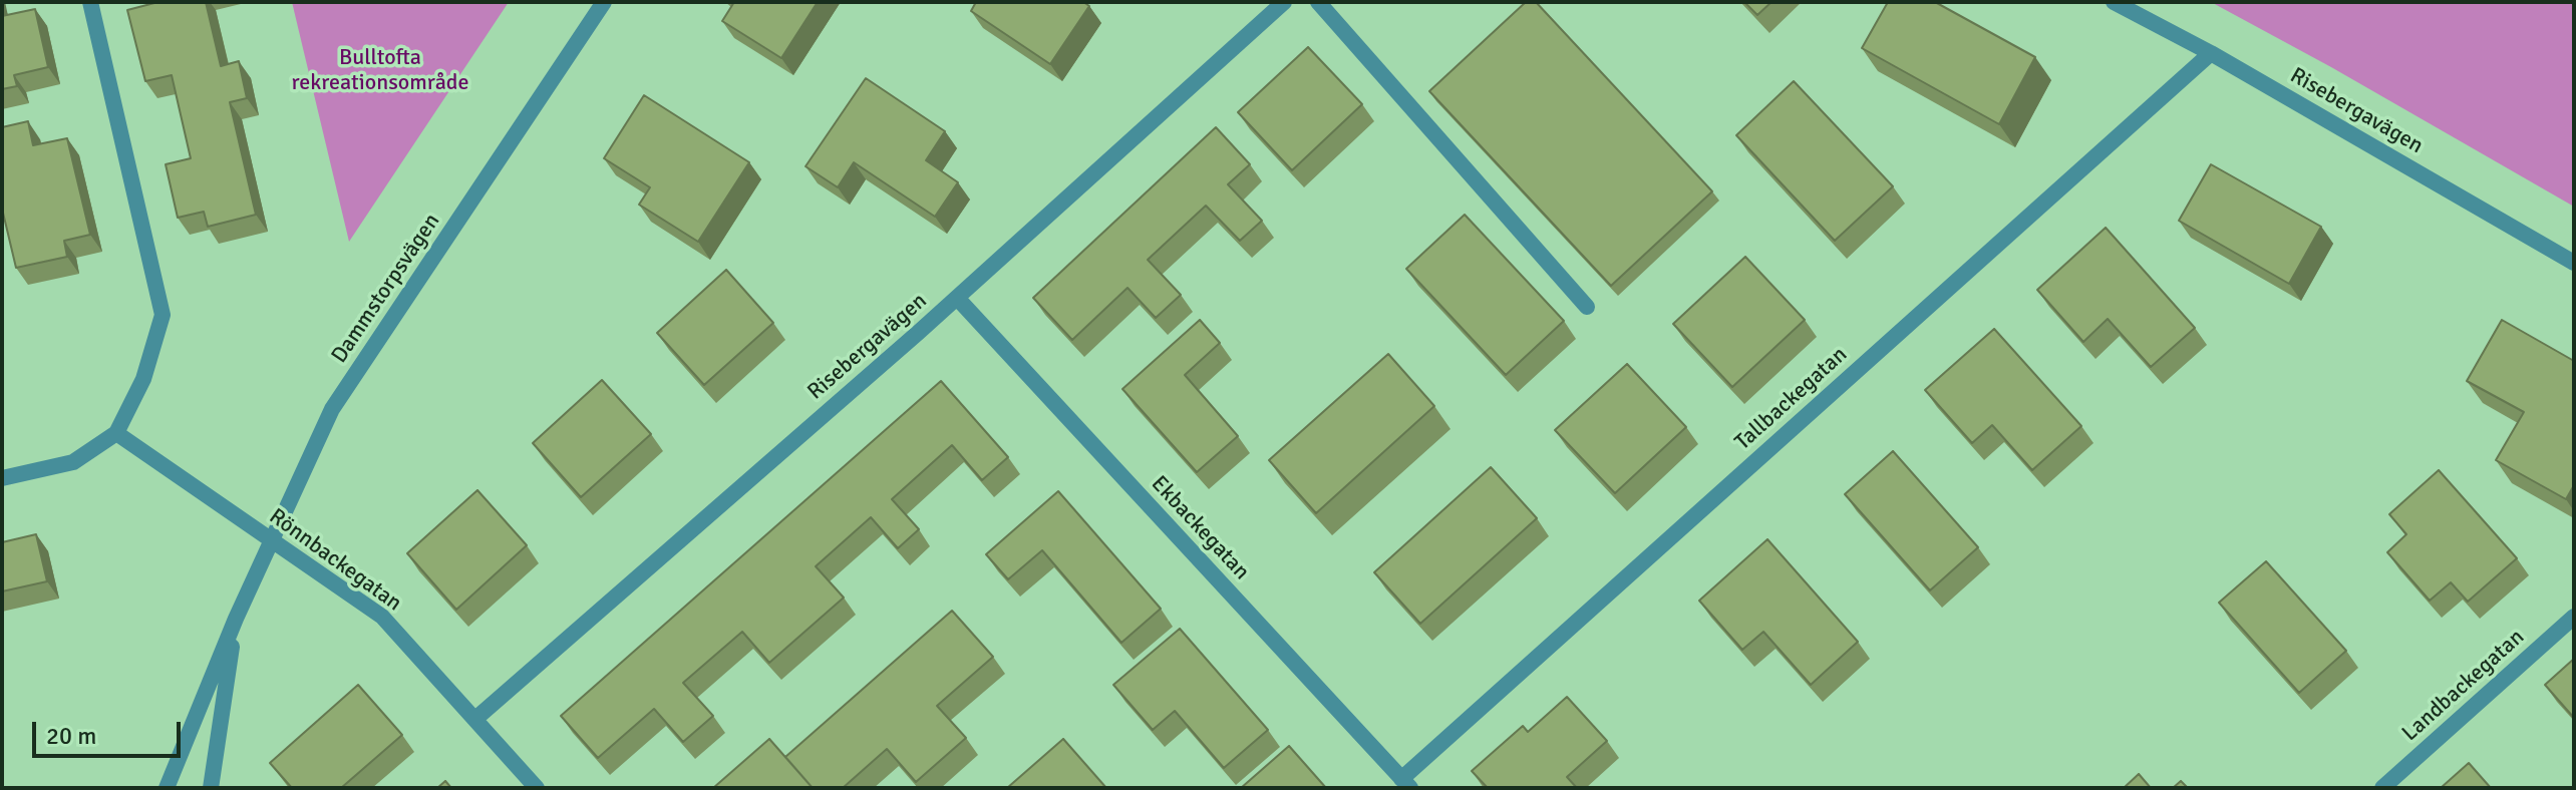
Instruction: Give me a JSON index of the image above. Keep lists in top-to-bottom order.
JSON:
{
  "streets": {
    "street": [
      "Risebergavägen",
      "Dammstorpsvägen",
      "Tallbackegatan",
      "Ekbackegatan",
      "Rönnbackegatan",
      "Landbackegatan"
    ]
  },
  "crossings": [
    ["Risebergavägen", "Tallbackegatan"],
    ["Risebergavägen", "Ekbackegatan"],
    ["Risebergavägen", "Rönnbackegatan"],
    ["Dammstorpsvägen", "Rönnbackegatan"],
    ["Tallbackegatan", "Ekbackegatan"]
  ],
  "parks": ["Bulltofta rekreationsområde"],
  "scale_bar": "20 m"
}
